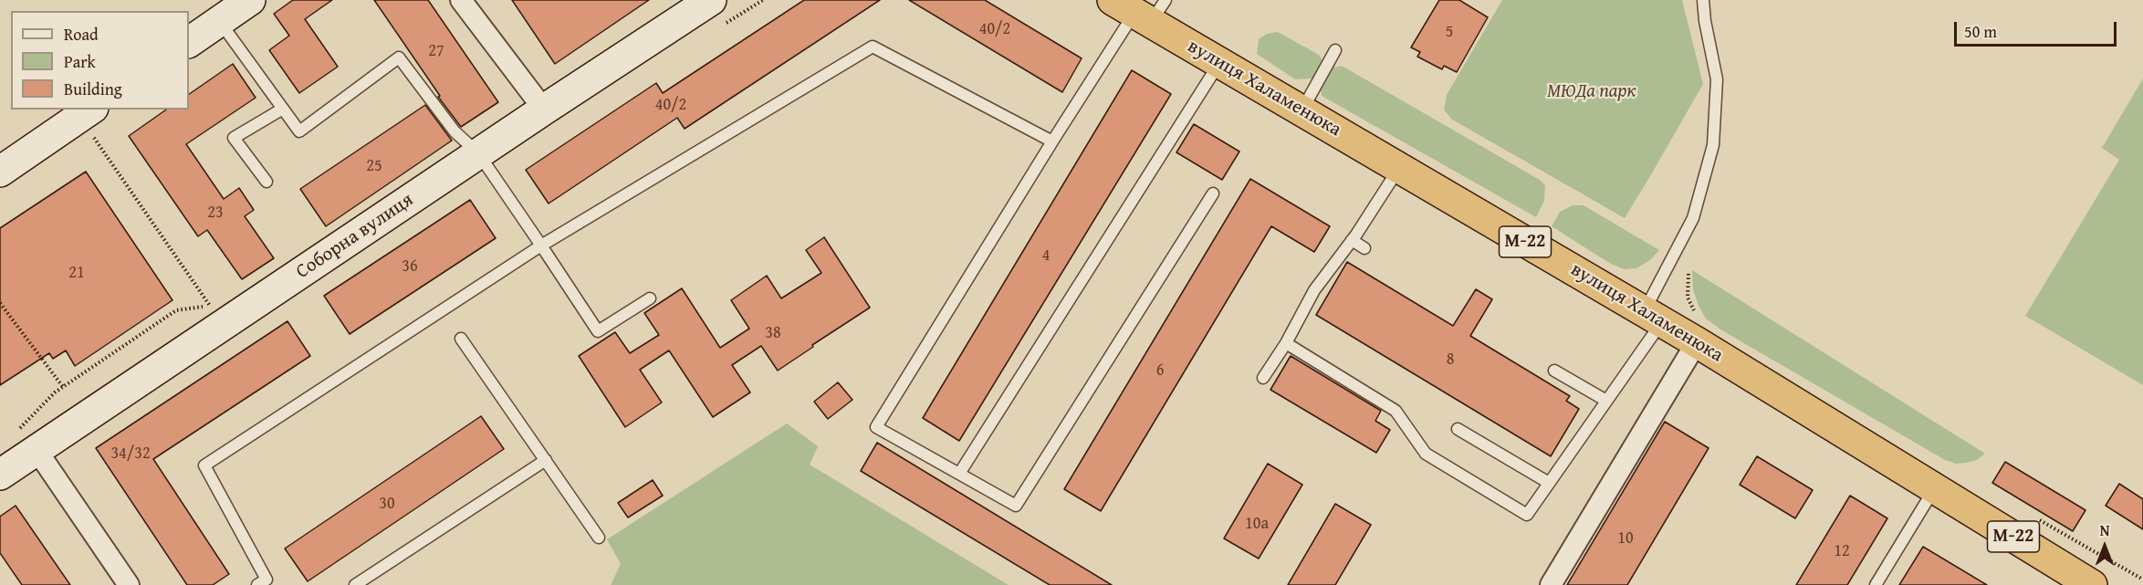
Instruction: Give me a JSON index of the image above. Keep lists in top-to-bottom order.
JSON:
{
  "streets": {
    "highway": ["вулиця Халаменюка", "М-22"],
    "street": ["Соборна вулиця"]
  },
  "parks": ["МЮДа парк"],
  "house_numbers": [
    "40/2",
    "5",
    "27",
    "40/2",
    "25",
    "23",
    "4",
    "36",
    "21",
    "38",
    "8",
    "6",
    "34/32",
    "30",
    "10а",
    "10",
    "12"
  ],
  "legend": ["Road", "Park", "Building"],
  "scale_bar": "50 m",
  "north": "top"
}
